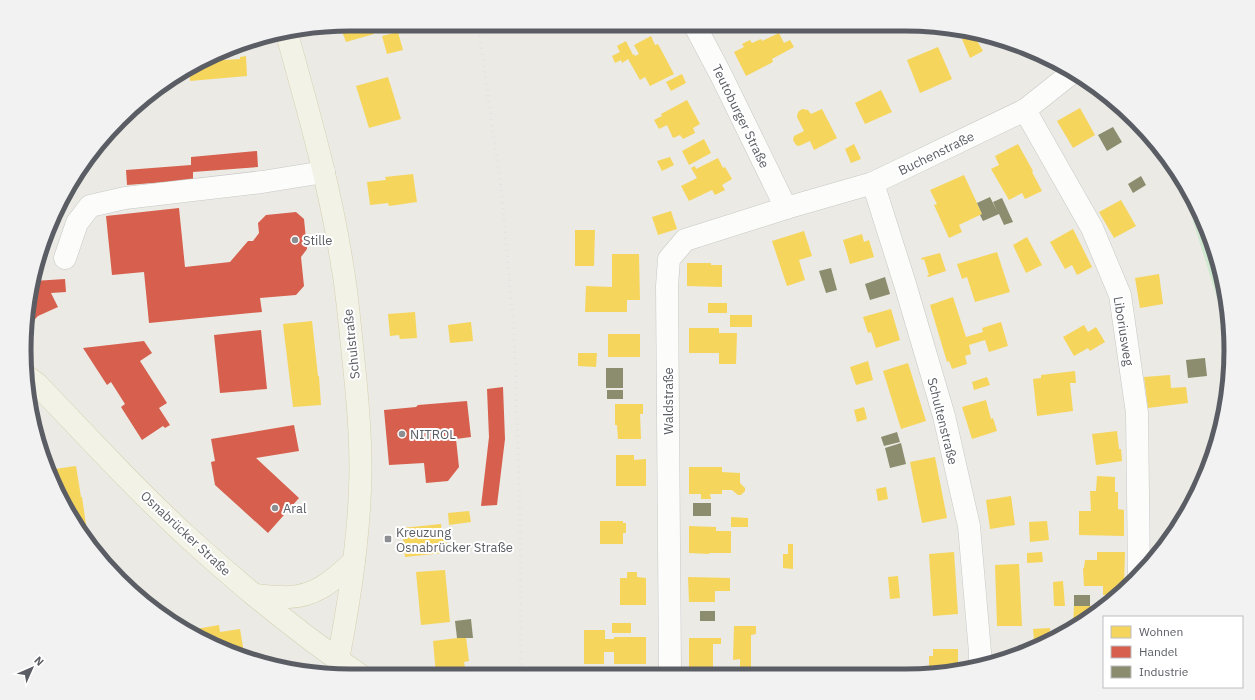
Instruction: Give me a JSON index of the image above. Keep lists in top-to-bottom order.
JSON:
{
  "streets": {
    "main road": ["Schulstraße", "Osnabrücker Straße"],
    "street": [
      "Teutoburger Straße",
      "Buchenstraße",
      "Liboriusweg",
      "Waldstraße",
      "Schultenstraße"
    ]
  },
  "crossings": [
    ["Teutoburger Straße", "Buchenstraße"],
    ["Teutoburger Straße", "Waldstraße"],
    ["Buchenstraße", "Liboriusweg"],
    ["Buchenstraße", "Waldstraße"],
    ["Buchenstraße", "Schultenstraße"],
    ["Schulstraße", "Osnabrücker Straße"]
  ],
  "places": {
    "other": ["Stille", "NITROL", "Aral"],
    "transit": ["Kreuzung Osnabrücker Straße"]
  },
  "legend": ["Wohnen", "Handel", "Industrie"],
  "north": "top right"
}
